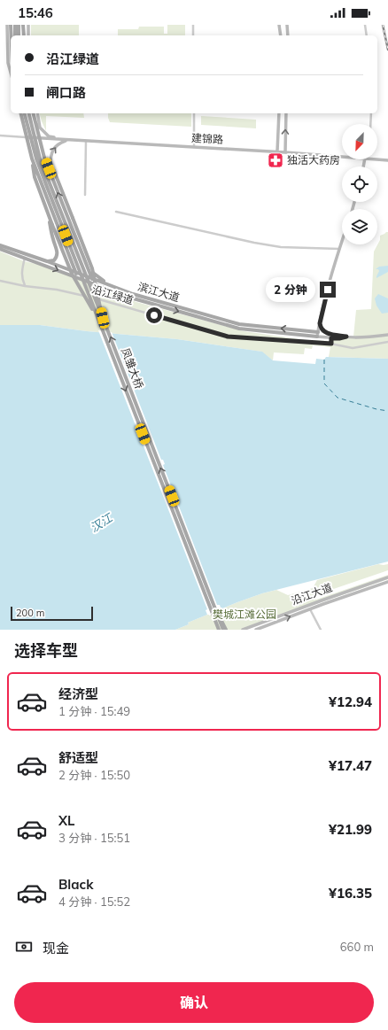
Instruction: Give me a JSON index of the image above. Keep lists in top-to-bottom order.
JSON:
{
  "streets": {
    "main road": ["滨江大道", "凤雏大桥"],
    "street": ["建锦路", "沿江绿道", "沿江大道"]
  },
  "water": ["汉江"],
  "parks": ["樊城江滩公园"],
  "places": {
    "pharmacy": ["独活大药房"]
  },
  "scale_bar": "200 m",
  "north": "bottom left",
  "page": {
    "status": "15:46",
    "banner": ["沿江绿道", "闸口路"],
    "bubble": "2 分钟",
    "scale": "200 m",
    "heading": "选择车型",
    "list": [
      {
        "name": "经济型",
        "note": "1 分钟 · 15:49",
        "value": "¥12.94"
      },
      {
        "name": "舒适型",
        "note": "2 分钟 · 15:50",
        "value": "¥17.47"
      },
      {
        "name": "XL",
        "note": "3 分钟 · 15:51",
        "value": "¥21.99"
      },
      {
        "name": "Black",
        "note": "4 分钟 · 15:52",
        "value": "¥16.35"
      }
    ],
    "pay": ["现金", "660 m"],
    "buttons": "确认"
  }
}
